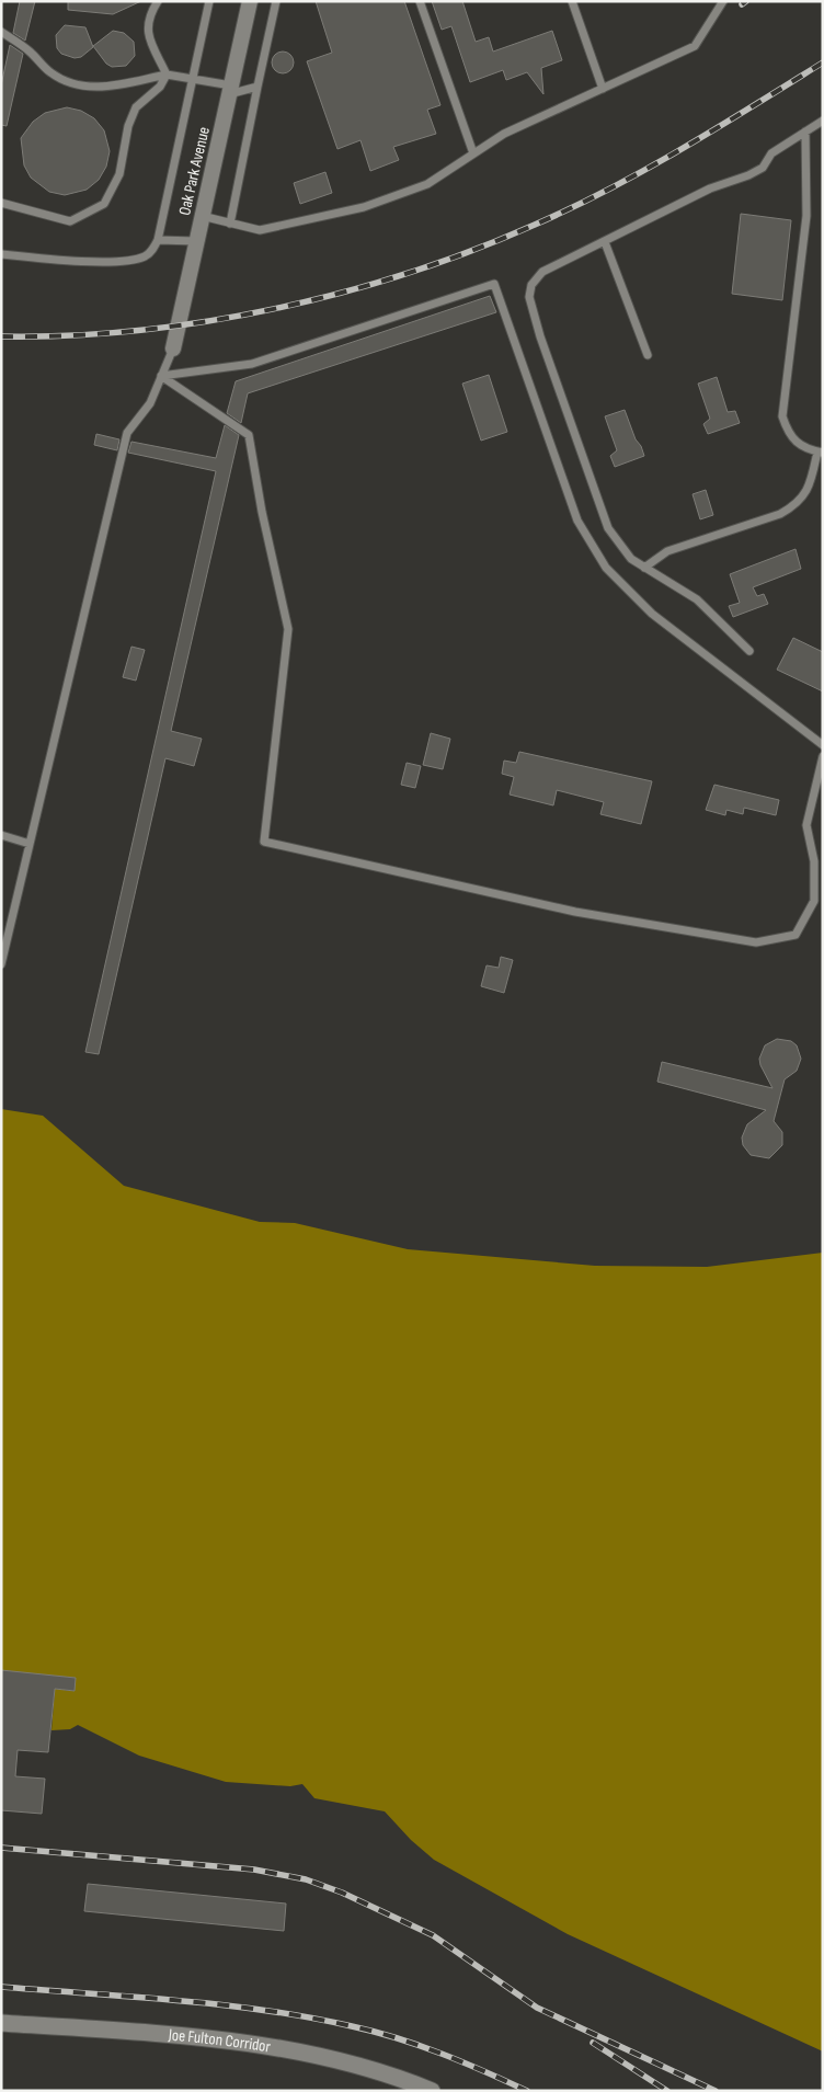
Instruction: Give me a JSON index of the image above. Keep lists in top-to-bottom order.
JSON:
{
  "streets": {
    "main road": ["Joe Fulton Corridor"],
    "street": ["Oak Park Avenue"]
  }
}
